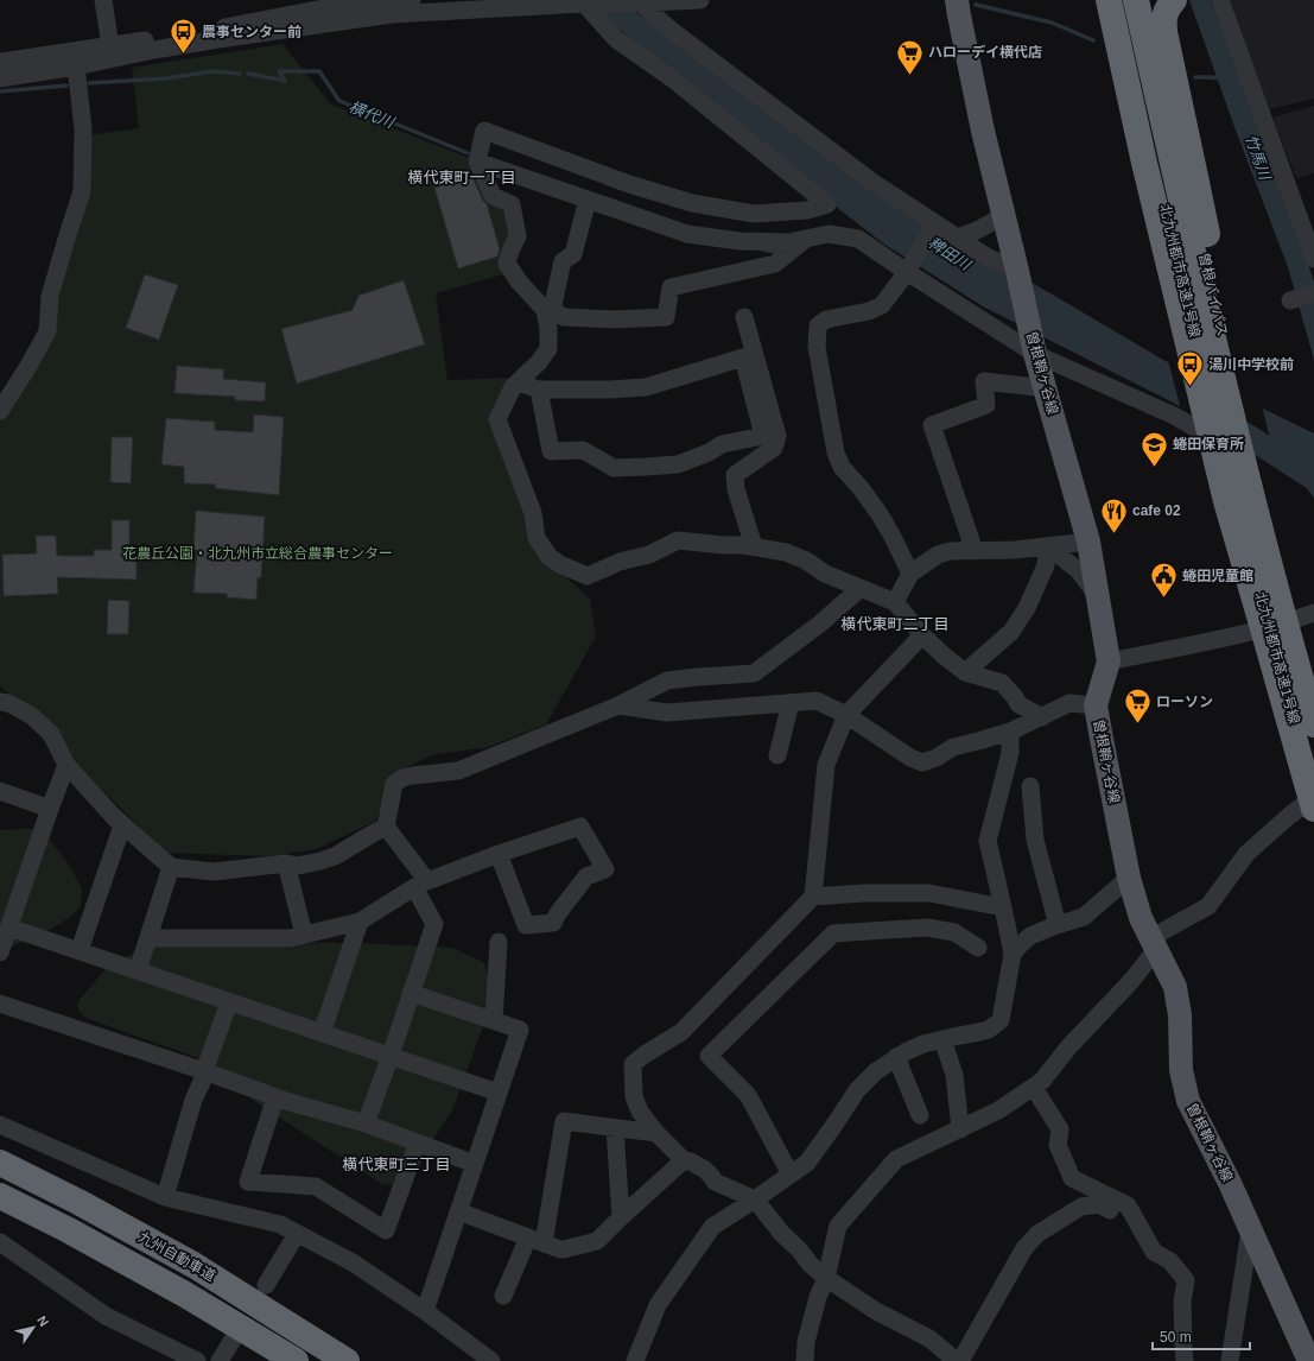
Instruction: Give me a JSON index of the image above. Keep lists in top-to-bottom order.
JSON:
{
  "streets": {
    "highway": ["北九州都市高速1号線", "曽根バイパス", "九州自動車道"],
    "main road": ["曽根鞘ヶ谷線"]
  },
  "crossings": [
    ["北九州都市高速1号線", "曽根バイパス"]
  ],
  "districts": ["横代東町一丁目", "横代東町二丁目", "横代東町三丁目"],
  "water": ["横代川", "竹馬川", "稗田川"],
  "parks": ["花農丘公園・北九州市立総合農事センター"],
  "places": {
    "bus stop": ["農事センター前", "湯川中学校前"],
    "supermarket": ["ハローデイ横代店", "ローソン"],
    "school or university": ["蜷田保育所"],
    "restaurant": ["cafe 02"],
    "public building": ["蜷田児童館"]
  },
  "scale_bar": "50 m",
  "north": "top right"
}
